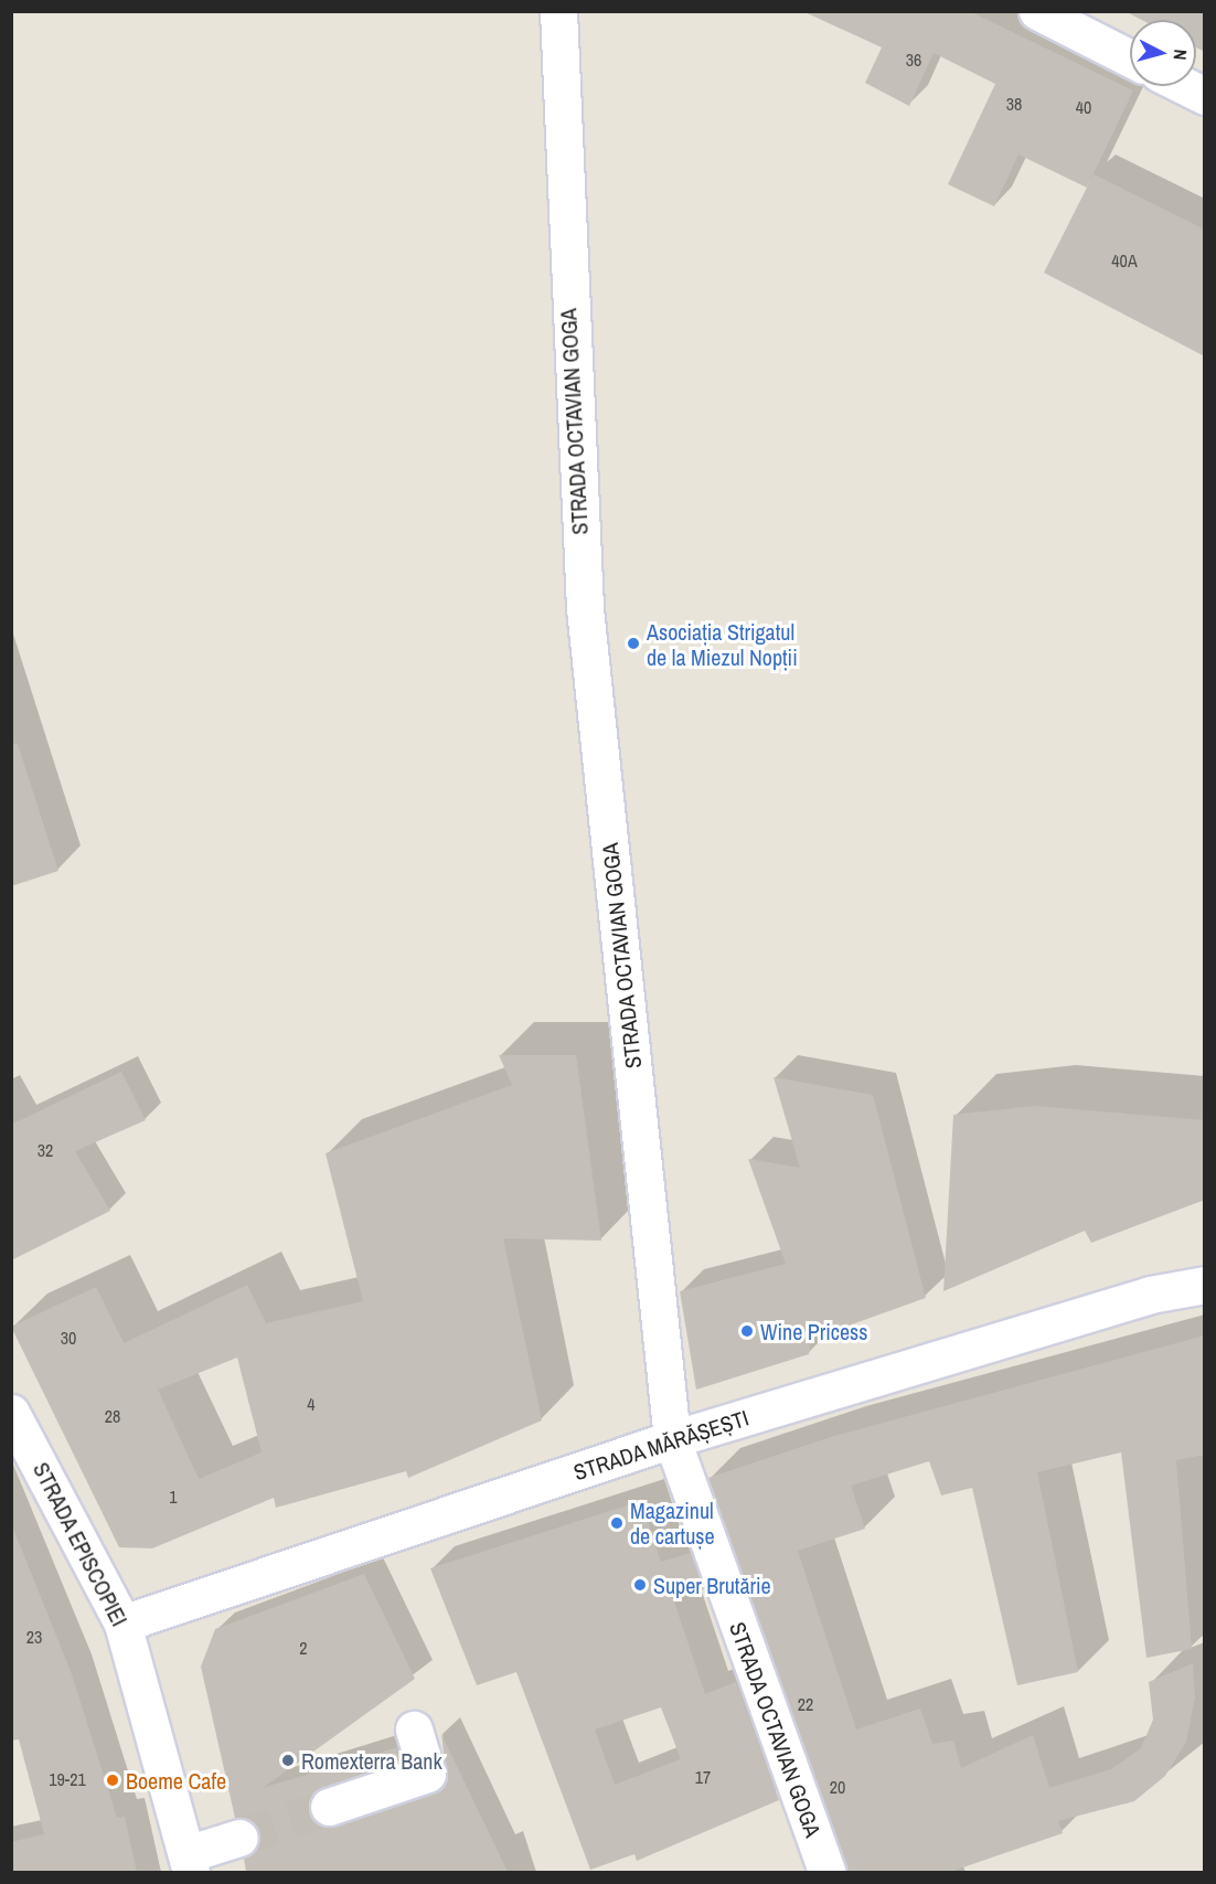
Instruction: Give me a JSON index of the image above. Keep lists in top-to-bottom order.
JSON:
{
  "streets": {
    "street": ["STRADA OCTAVIAN GOGA", "STRADA MĂRĂȘEȘTI", "STRADA EPISCOPIEI"]
  },
  "crossings": [
    ["STRADA OCTAVIAN GOGA", "STRADA MĂRĂȘEȘTI"],
    ["STRADA MĂRĂȘEȘTI", "STRADA EPISCOPIEI"]
  ],
  "places": [
    "Asociația Strigatul de la Miezul Nopții",
    "Wine Pricess",
    "Magazinul de cartușe",
    "Super Brutărie",
    "Romexterra Bank",
    "Boeme Cafe"
  ],
  "house_numbers": [
    "36",
    "38",
    "40",
    "40A",
    "32",
    "30",
    "4",
    "28",
    "1",
    "23",
    "2",
    "22",
    "17",
    "19-21",
    "20"
  ],
  "north": "right"
}
